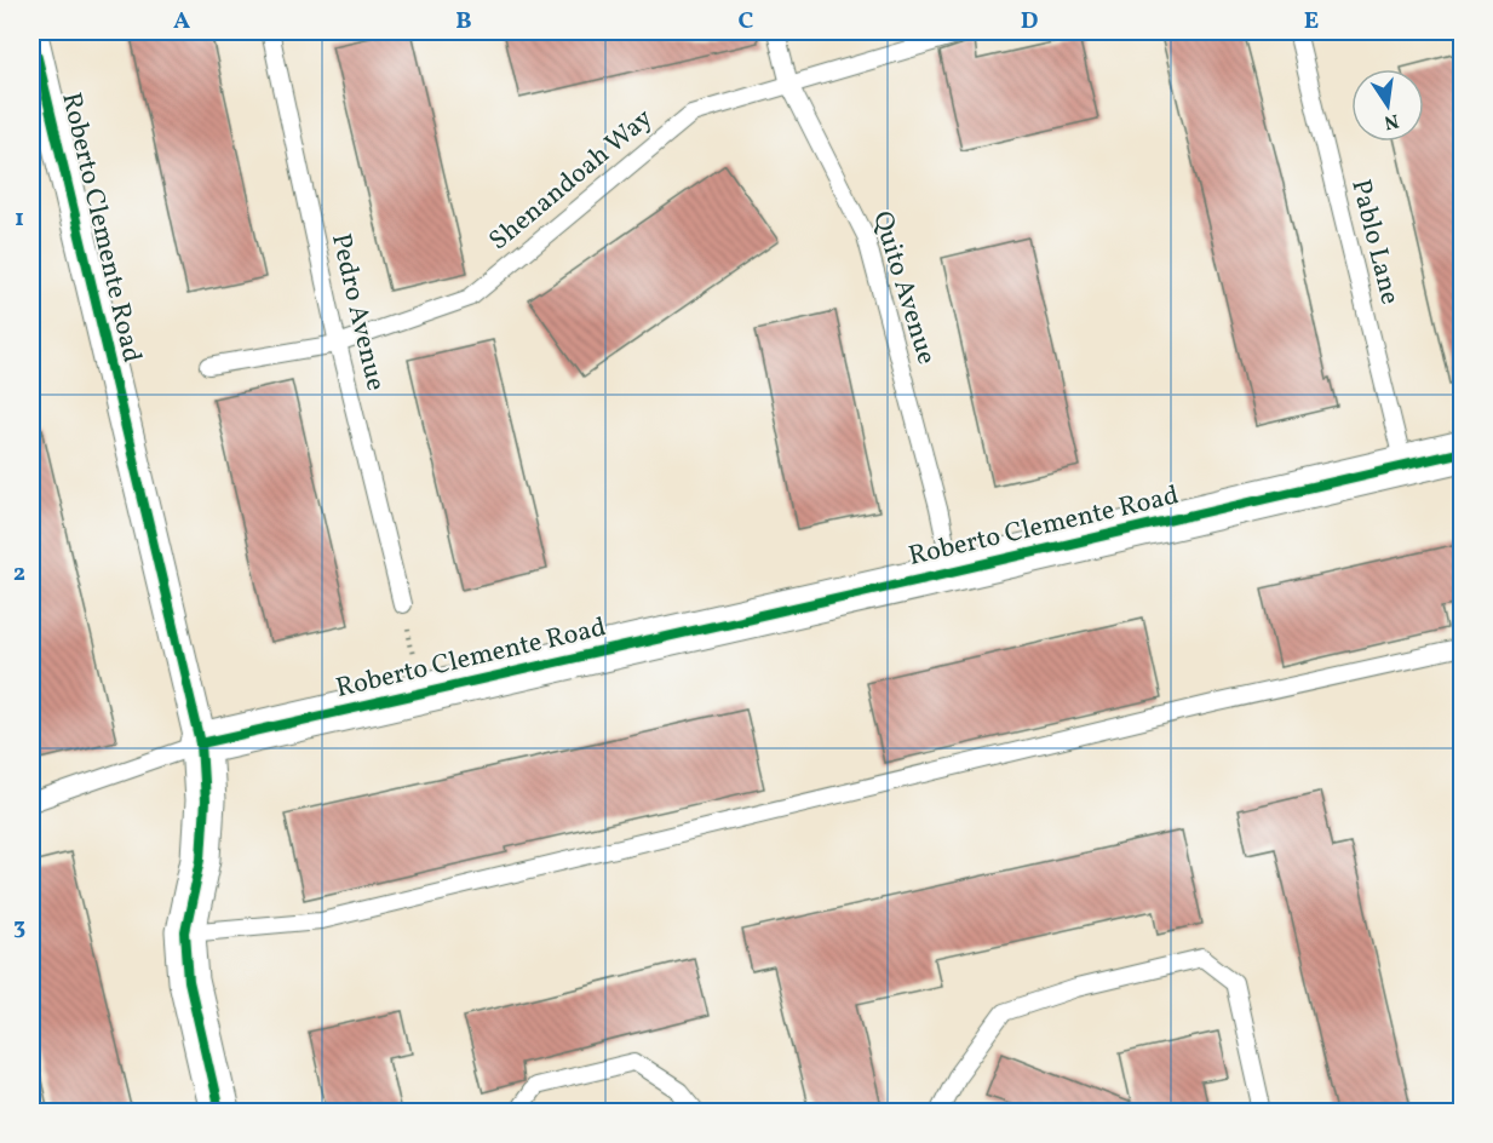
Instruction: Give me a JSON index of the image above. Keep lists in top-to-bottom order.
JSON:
{
  "streets": {
    "street": ["Roberto Clemente Road"],
    "lane": [
      "Shenandoah Way",
      "Pablo Lane",
      "Quito Avenue",
      "Pedro Avenue"
    ]
  },
  "crossings": [
    ["Shenandoah Way", "Quito Avenue"],
    ["Shenandoah Way", "Pedro Avenue"],
    ["Roberto Clemente Road", "Pablo Lane"],
    ["Roberto Clemente Road", "Quito Avenue"]
  ],
  "north": "bottom",
  "grid": {
    "columns": [
      "A",
      "B",
      "C",
      "D",
      "E"
    ],
    "rows": ["1", "2", "3"]
  }
}
